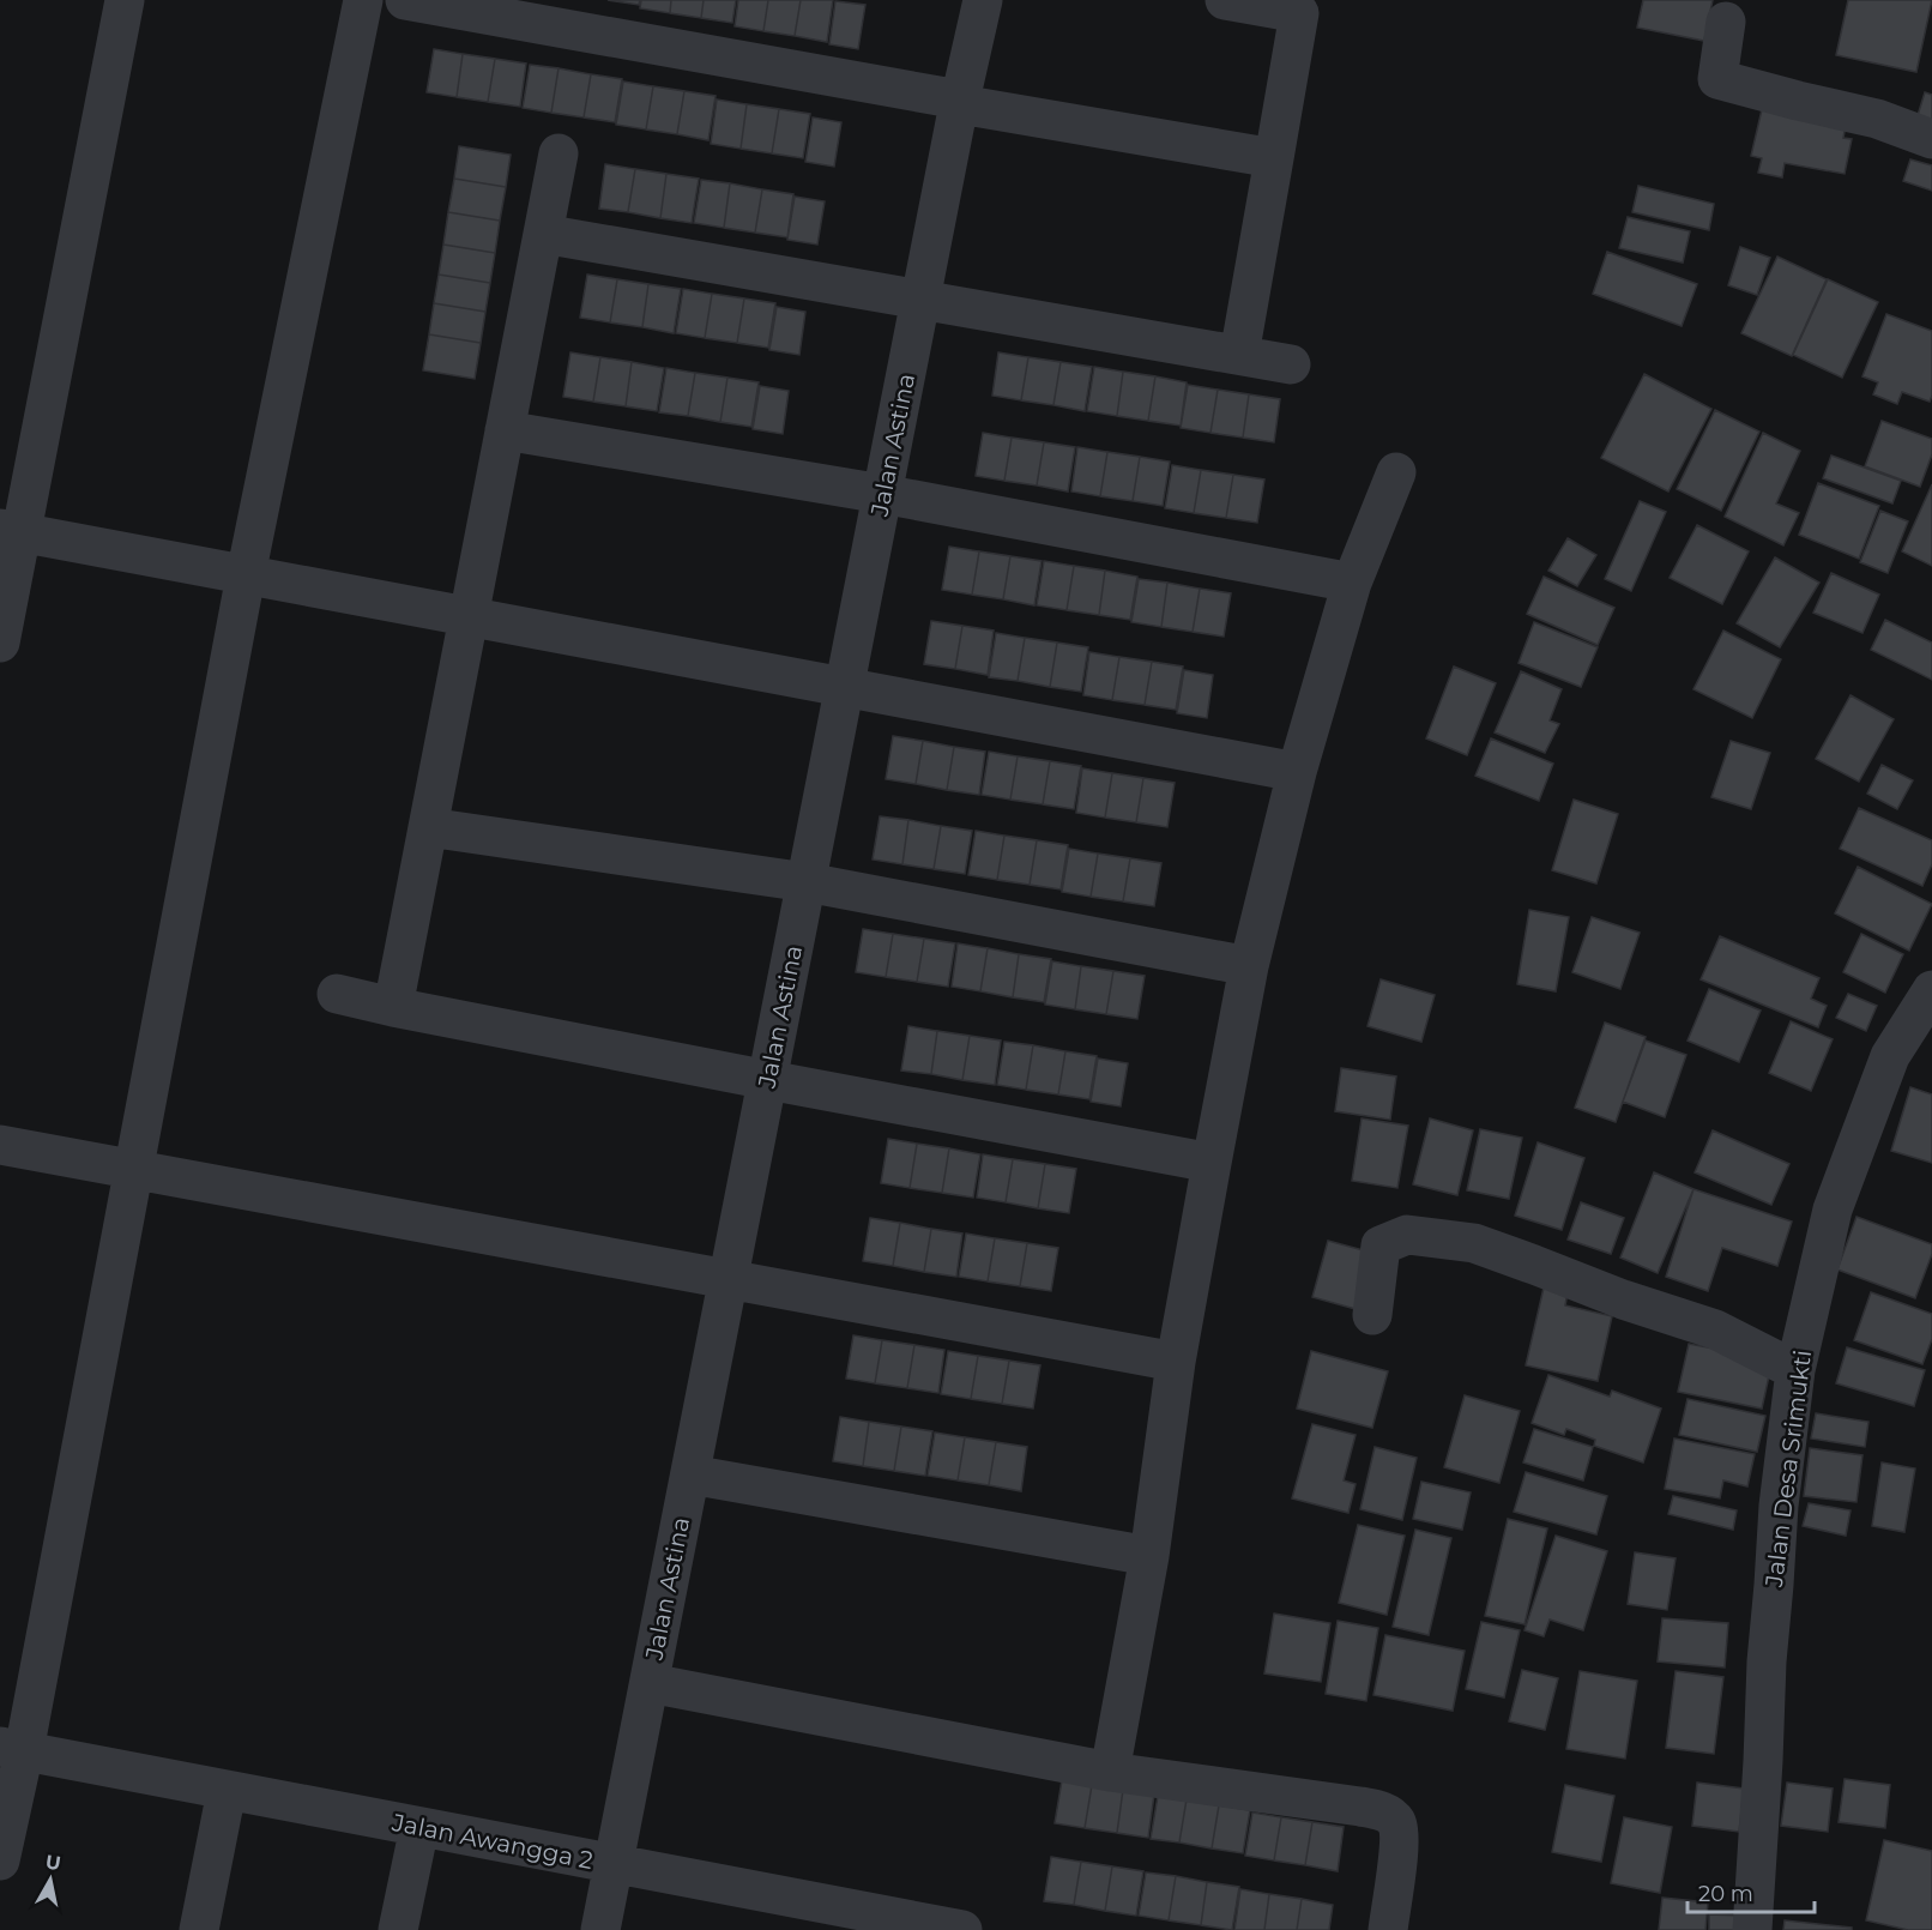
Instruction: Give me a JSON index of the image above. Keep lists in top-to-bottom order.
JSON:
{
  "streets": {
    "street": ["Jalan Astina", "Jalan Desa Srimukti", "Jalan Awangga 2"]
  },
  "crossings": [
    ["Jalan Astina", "Jalan Awangga 2"]
  ],
  "scale_bar": "20 m",
  "north": "top"
}
